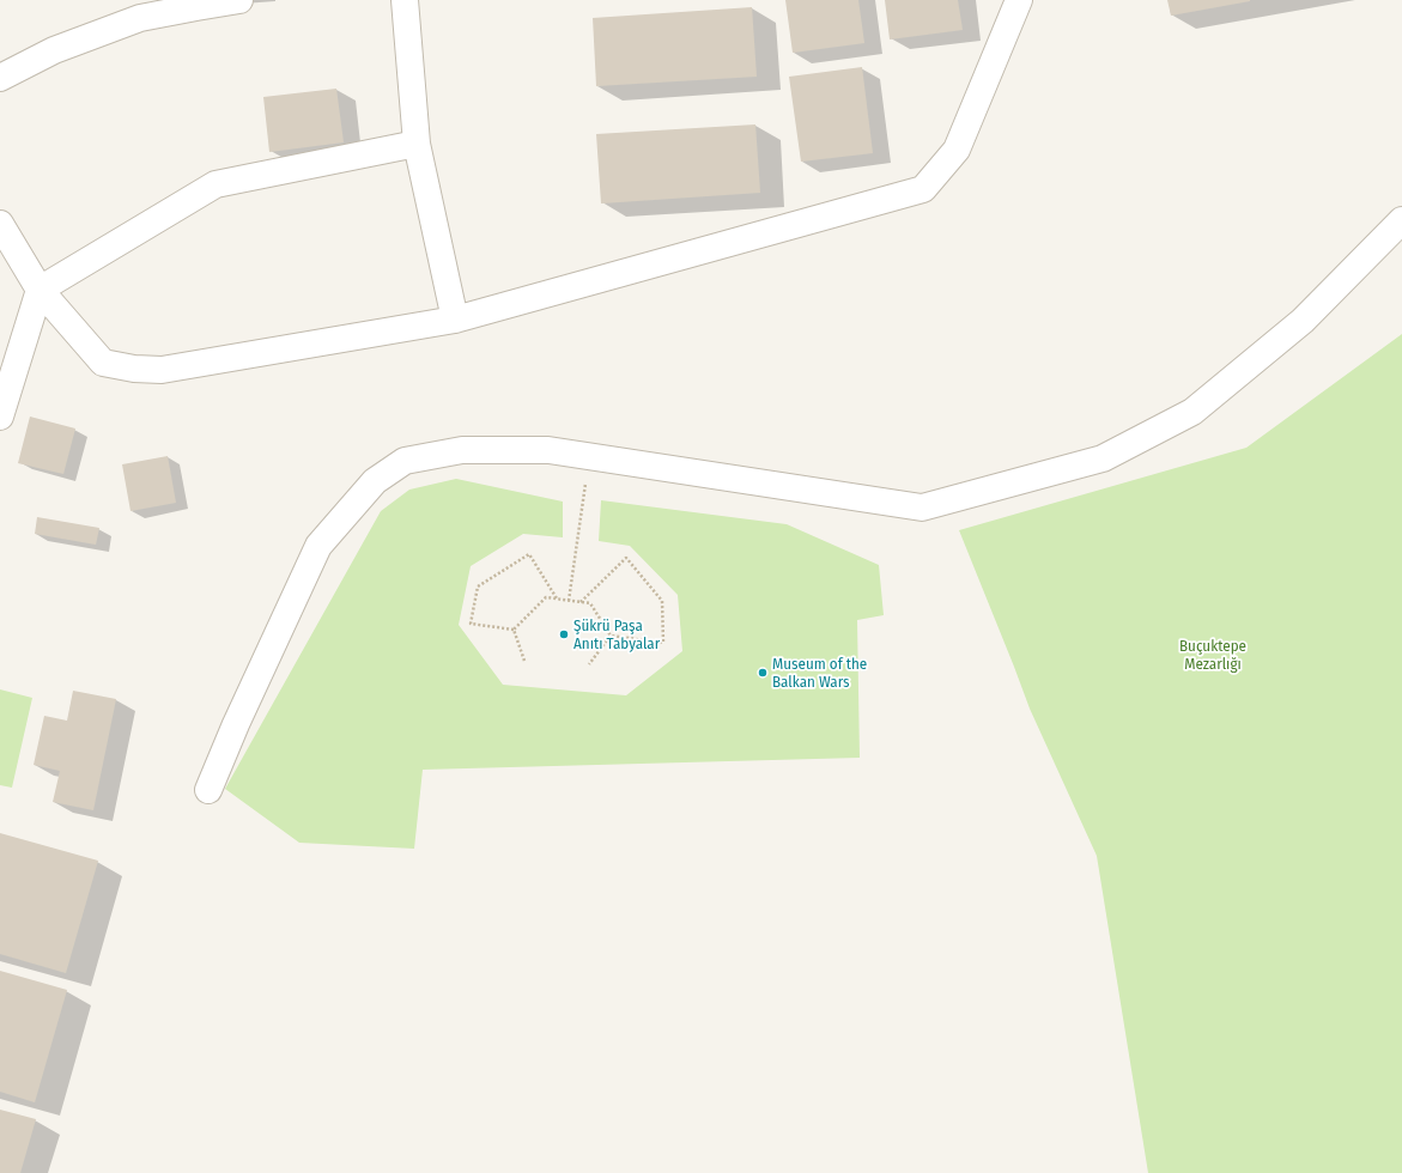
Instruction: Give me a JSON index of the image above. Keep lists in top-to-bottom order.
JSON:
{
  "parks": ["Buçuktepe Mezarlığı"],
  "places": ["Şükrü Paşa Anıtı Tabyalar", "Museum of the Balkan Wars"]
}
